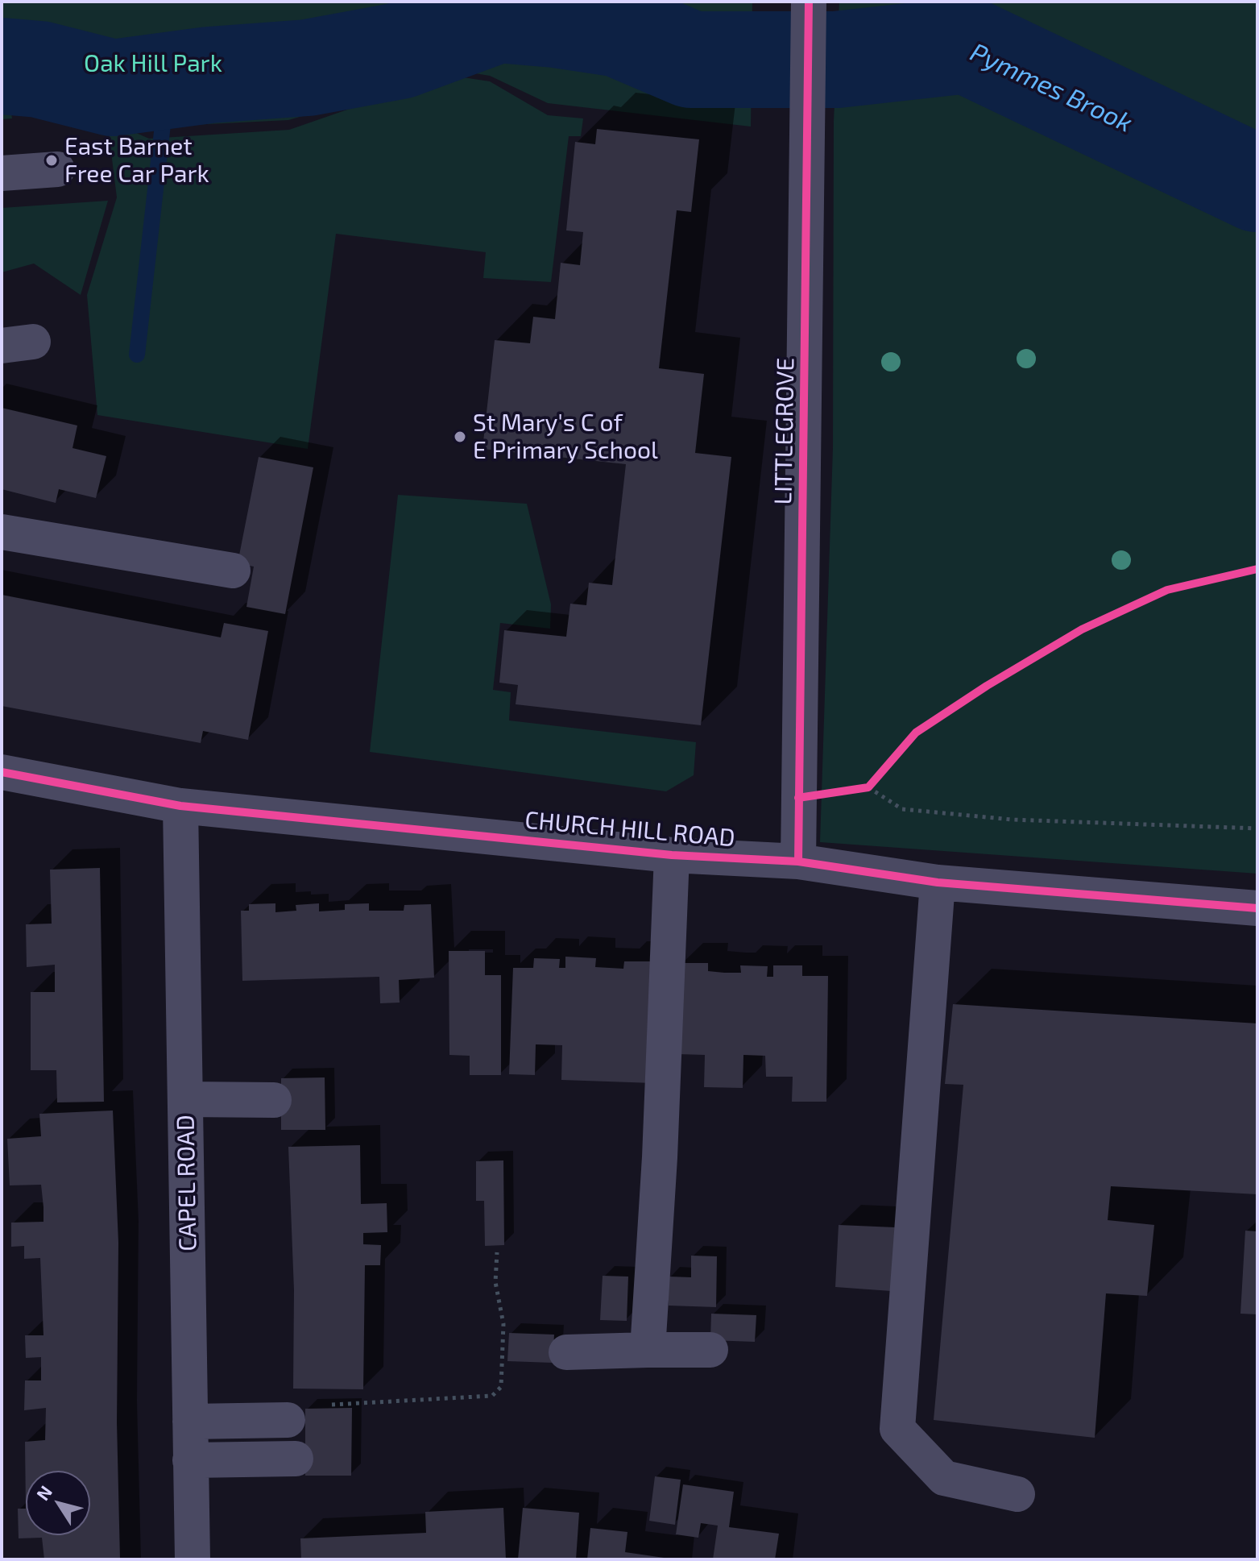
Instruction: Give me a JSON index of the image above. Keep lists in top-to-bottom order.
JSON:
{
  "streets": {
    "street": ["LITTLEGROVE", "CHURCH HILL ROAD", "CAPEL ROAD"]
  },
  "crossings": [
    ["LITTLEGROVE", "CHURCH HILL ROAD"],
    ["CHURCH HILL ROAD", "CAPEL ROAD"]
  ],
  "water": ["Pymmes Brook"],
  "parks": ["Oak Hill Park"],
  "places": ["East Barnet Free Car Park", "St Mary's C of E Primary School"],
  "north": "top left"
}
